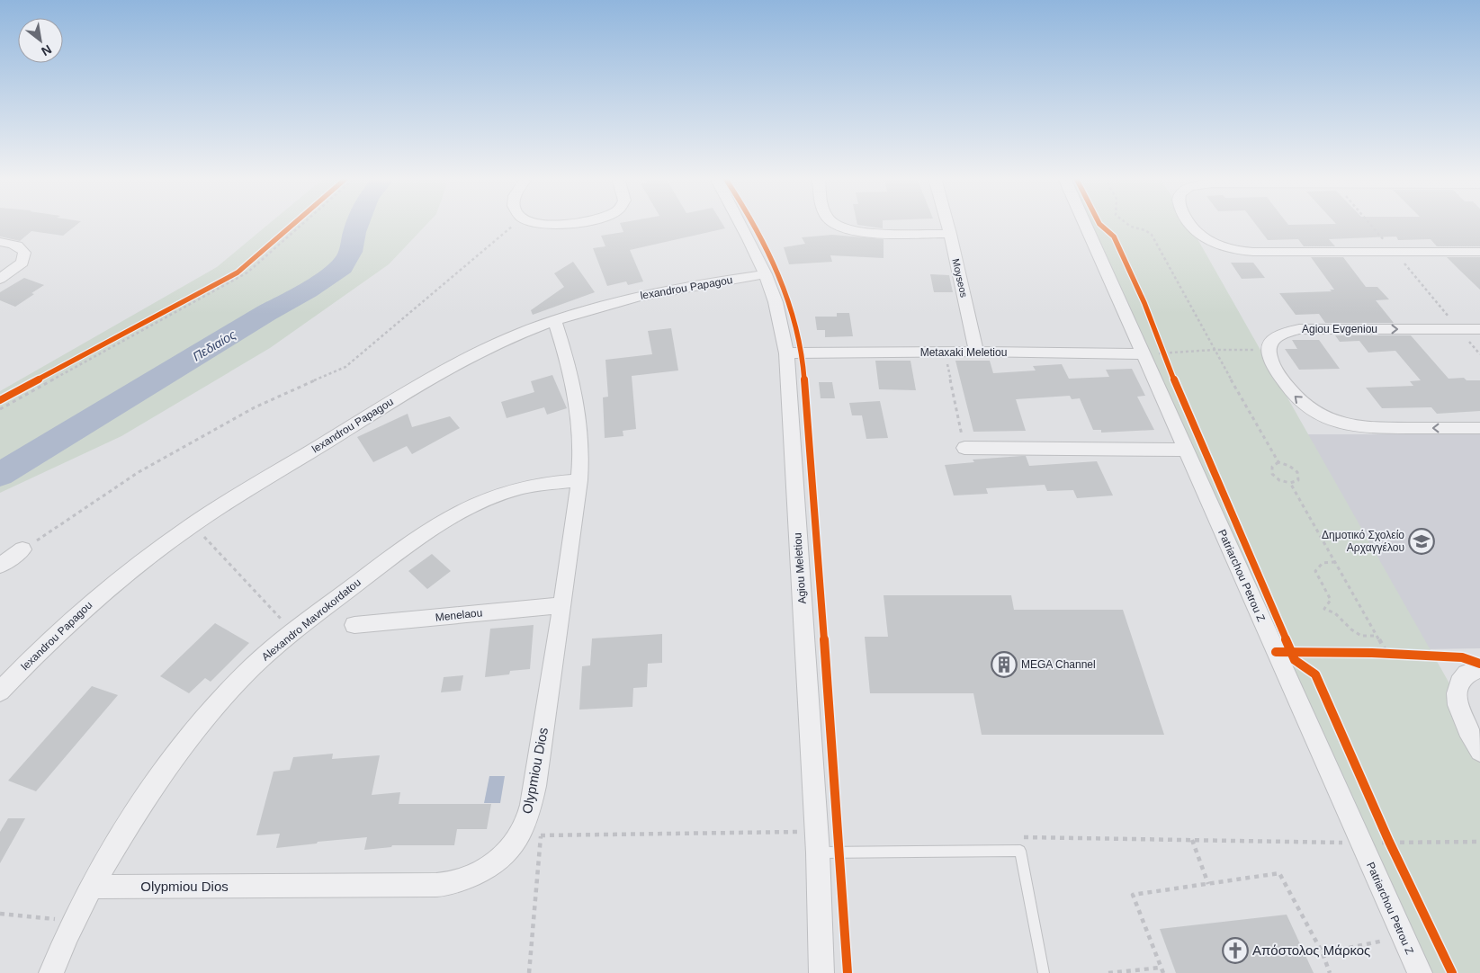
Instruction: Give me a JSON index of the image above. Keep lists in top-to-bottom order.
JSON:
{
  "streets": {
    "street": [
      "Moyseos",
      "lexandrou Papagou",
      "Agiou Evgeniou",
      "Metaxaki Meletiou",
      "Agiou Meletiou",
      "Patriarchou Petrou Z",
      "Menelaou",
      "Alexandro Mavrokordatou",
      "Olypmiou Dios"
    ]
  },
  "crossings": [
    ["Moyseos", "Metaxaki Meletiou"],
    ["lexandrou Papagou", "Agiou Meletiou"],
    ["lexandrou Papagou", "Olypmiou Dios"],
    ["Metaxaki Meletiou", "Agiou Meletiou"],
    ["Metaxaki Meletiou", "Patriarchou Petrou Z"],
    ["Menelaou", "Olypmiou Dios"],
    ["Alexandro Mavrokordatou", "Olypmiou Dios"]
  ],
  "water": ["Πεδιαίος"],
  "places": {
    "school or university": ["Δημοτικό Σχολείο Αρχαγγέλου"],
    "building": ["MEGA Channel"],
    "church": ["Απόστολος Μάρκος"]
  },
  "north": "bottom right"
}
